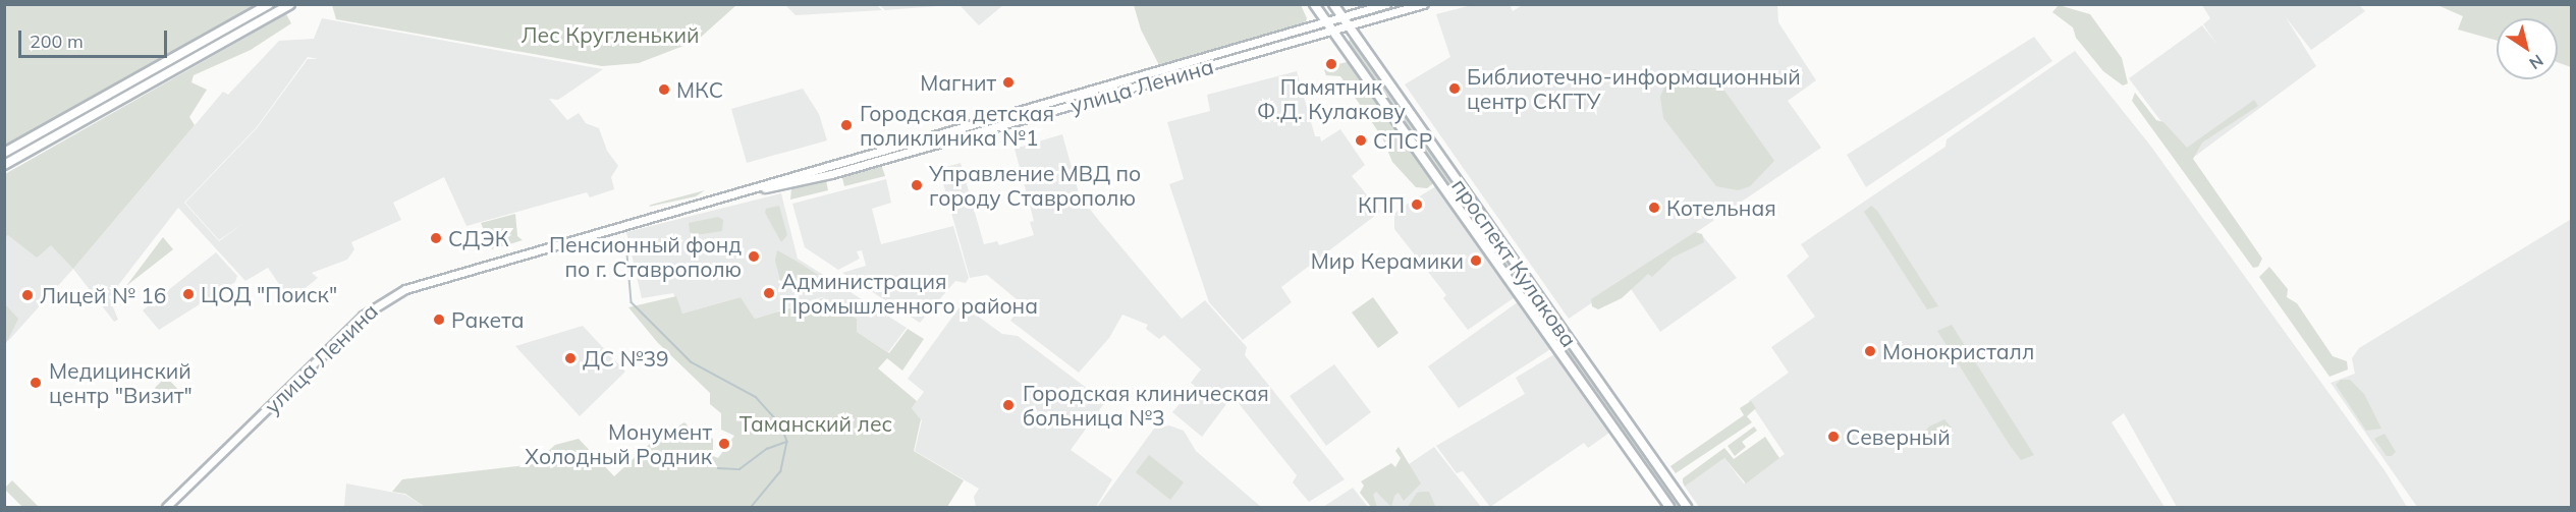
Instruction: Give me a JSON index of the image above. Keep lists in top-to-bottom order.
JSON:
{
  "streets": {
    "main road": ["улица Ленина", "проспект Кулакова"]
  },
  "crossings": [
    ["улица Ленина", "проспект Кулакова"]
  ],
  "parks": ["Лес Кругленький", "Таманский лес"],
  "places": [
    "Памятник Ф.Д. Кулакову",
    "Магнит",
    "Библиотечно-информационный центр СКГТУ",
    "МКС",
    "Городская детская поликлиника №1",
    "СПСР",
    "Управление МВД по городу Ставрополю",
    "КПП",
    "Котельная",
    "СДЭК",
    "Пенсионный фонд по г. Ставрополю",
    "Мир Керамики",
    "Администрация Промышленного района",
    "ЦОД \"Поиск\"",
    "Лицей № 16",
    "Ракета",
    "Монокристалл",
    "ДС №39",
    "Медицинский центр \"Визит\"",
    "Городская клиническая больница №3",
    "Северный",
    "Монумент Холодный Родник"
  ],
  "scale_bar": "200 m",
  "north": "bottom right"
}
